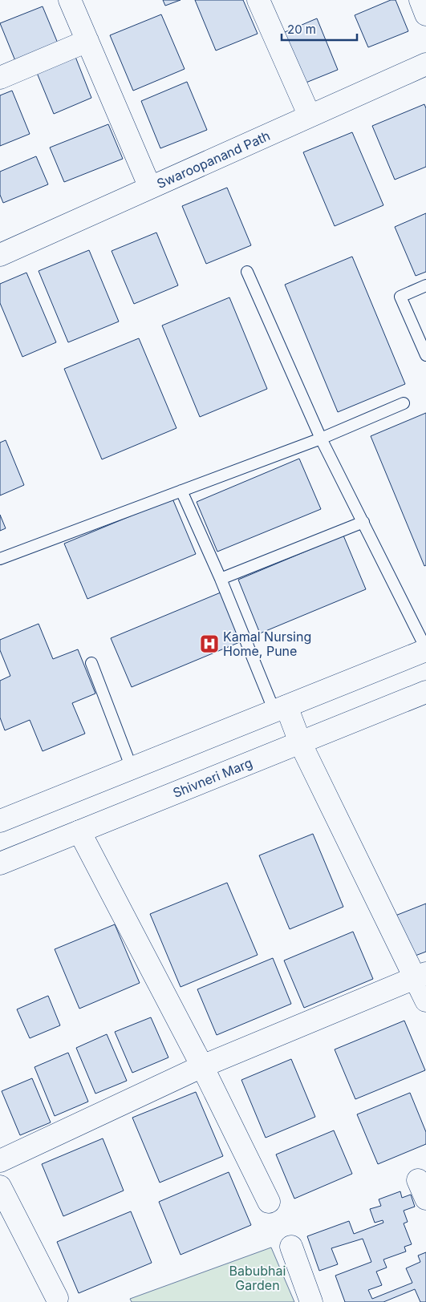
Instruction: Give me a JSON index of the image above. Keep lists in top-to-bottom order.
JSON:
{
  "streets": {
    "street": ["Swaroopanand Path", "Shivneri Marg"]
  },
  "parks": ["Babubhai Garden"],
  "places": {
    "hospital": ["Kamal Nursing Home, Pune"]
  },
  "scale_bar": "20 m"
}
